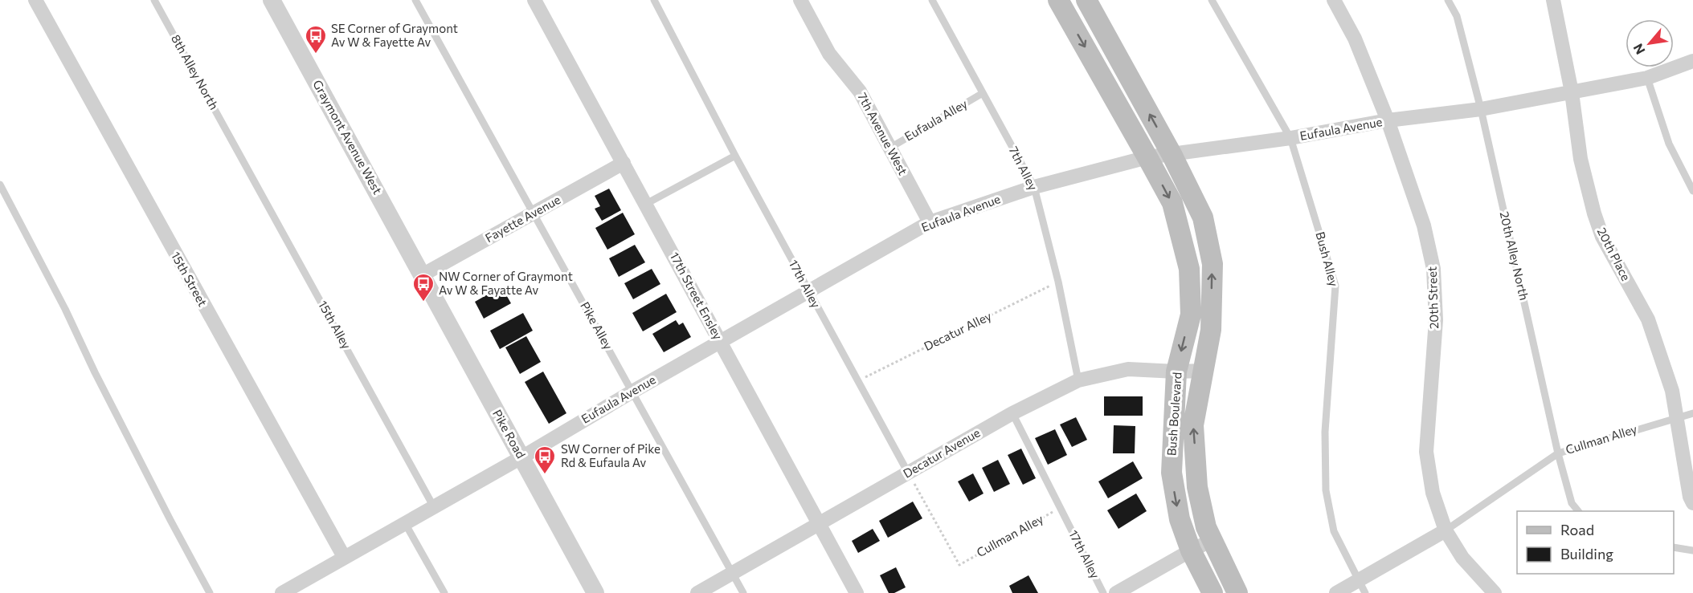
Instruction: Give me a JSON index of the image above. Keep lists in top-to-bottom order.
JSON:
{
  "streets": {
    "main road": ["Bush Boulevard"],
    "street": [
      "Eufaula Avenue",
      "7th Avenue West",
      "Graymont Avenue West",
      "Fayette Avenue",
      "20th Place",
      "15th Street",
      "17th Street Ensley",
      "20th Street",
      "Pike Road",
      "Decatur Avenue"
    ],
    "lane": [
      "8th Alley North",
      "Eufaula Alley",
      "7th Alley",
      "20th Alley North",
      "Bush Alley",
      "17th Alley",
      "15th Alley",
      "Pike Alley",
      "Cullman Alley"
    ],
    "path": ["Decatur Alley"]
  },
  "crossings": [
    ["8th Alley North", "15th Alley"],
    ["Eufaula Alley", "7th Avenue West"],
    ["Eufaula Alley", "7th Alley"],
    ["Eufaula Avenue", "7th Avenue West"],
    ["Eufaula Avenue", "7th Alley"],
    ["Eufaula Avenue", "20th Place"],
    ["Eufaula Avenue", "20th Alley North"],
    ["Eufaula Avenue", "Bush Alley"],
    ["Eufaula Avenue", "15th Street"],
    ["Eufaula Avenue", "17th Alley"],
    ["Eufaula Avenue", "17th Street Ensley"],
    ["Eufaula Avenue", "20th Street"],
    ["Eufaula Avenue", "15th Alley"],
    ["Eufaula Avenue", "Pike Alley"],
    ["Eufaula Avenue", "Bush Boulevard"],
    ["Eufaula Avenue", "Pike Road"],
    ["Graymont Avenue West", "Fayette Avenue"],
    ["Graymont Avenue West", "Pike Road"],
    ["7th Alley", "Decatur Alley"],
    ["7th Alley", "Decatur Avenue"],
    ["Fayette Avenue", "17th Street Ensley"],
    ["Fayette Avenue", "Pike Alley"],
    ["Fayette Avenue", "Pike Road"],
    ["20th Place", "Cullman Alley"],
    ["20th Alley North", "Cullman Alley"],
    ["17th Alley", "Decatur Alley"],
    ["17th Alley", "Cullman Alley"],
    ["17th Alley", "Decatur Avenue"],
    ["17th Street Ensley", "Decatur Avenue"],
    ["20th Street", "Cullman Alley"],
    ["Pike Alley", "Decatur Avenue"],
    ["Bush Boulevard", "Decatur Avenue"],
    ["Cullman Alley", "Decatur Avenue"]
  ],
  "places": {
    "bus stop": ["SE Corner of Graymont Av W & Fayette Av", "NW Corner of Graymont Av W & Fayatte Av", "SW Corner of Pike Rd & Eufaula Av"]
  },
  "legend": ["Road", "Building"],
  "north": "bottom left"
}
